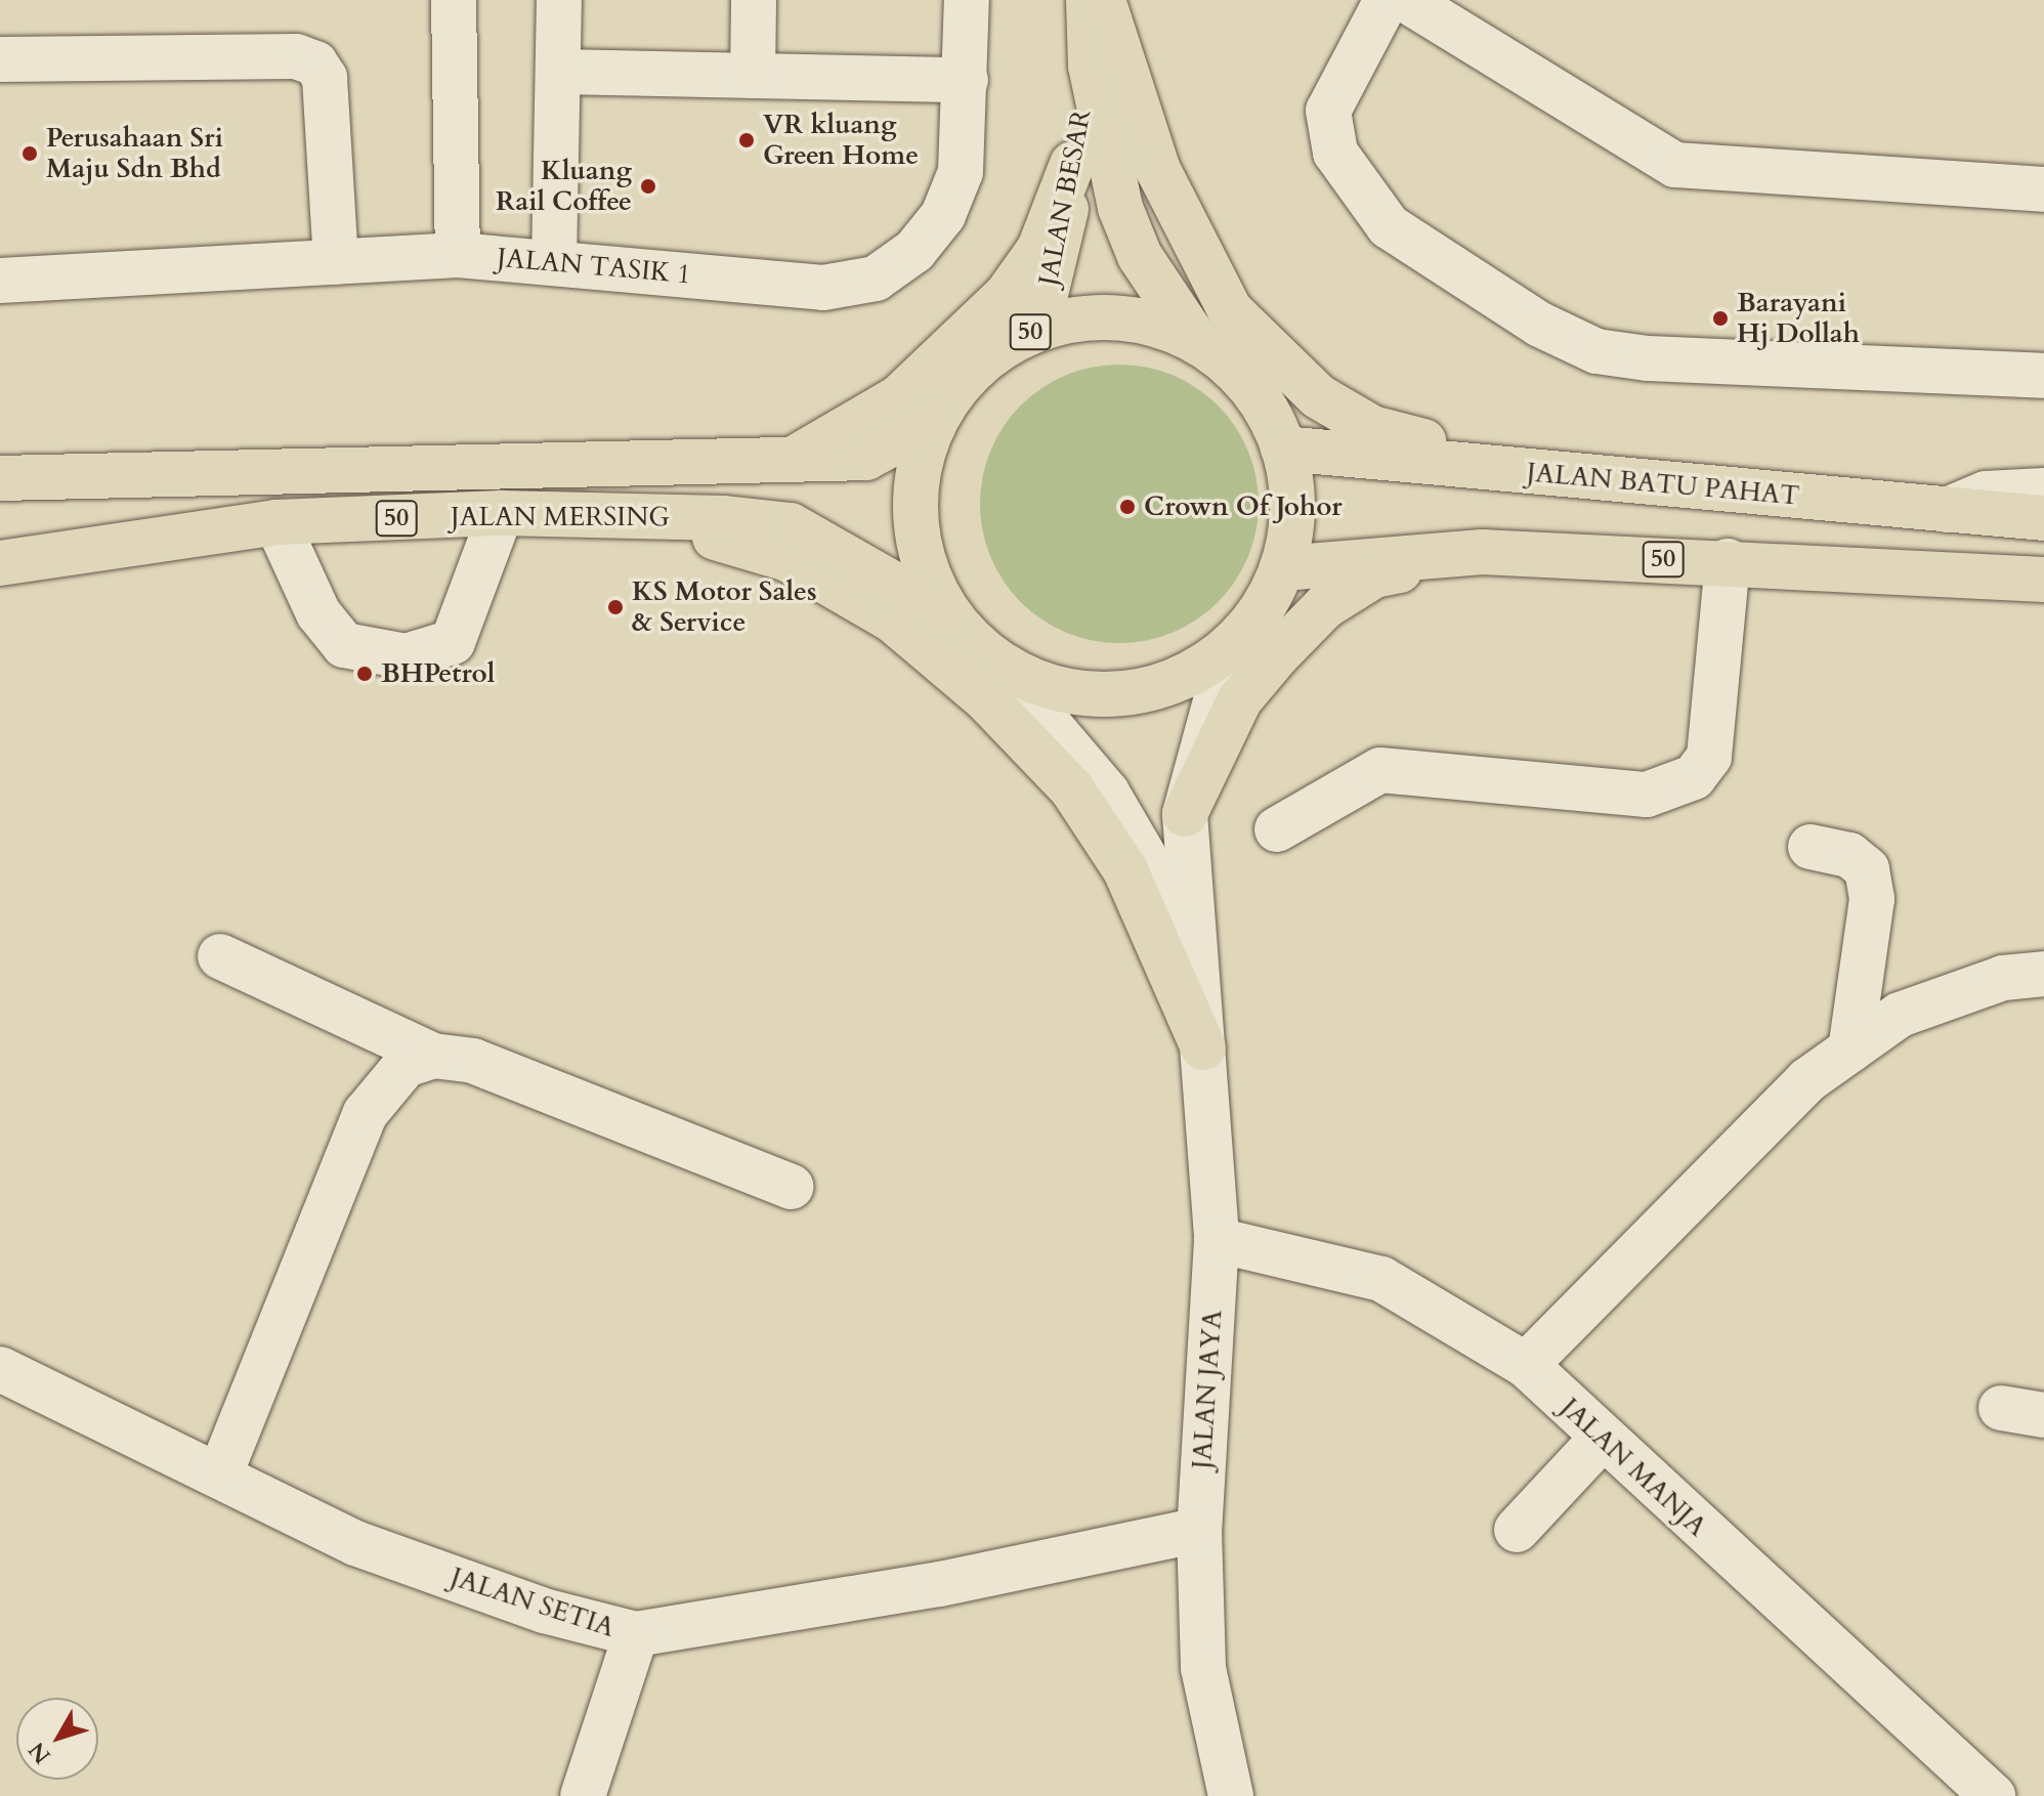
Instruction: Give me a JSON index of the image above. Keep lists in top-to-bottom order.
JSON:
{
  "streets": {
    "main road": [
      "JALAN BESAR",
      "50",
      "JALAN BATU PAHAT",
      "JALAN MERSING"
    ],
    "street": [
      "JALAN TASIK 1",
      "JALAN JAYA",
      "JALAN MANJA",
      "JALAN SETIA"
    ]
  },
  "crossings": [
    ["JALAN BESAR", "50"],
    ["50", "JALAN BATU PAHAT"],
    ["50", "JALAN MERSING"],
    ["50", "JALAN JAYA"],
    ["JALAN JAYA", "JALAN MANJA"],
    ["JALAN JAYA", "JALAN SETIA"]
  ],
  "places": [
    "VR kluang Green Home",
    "Perusahaan Sri Maju Sdn Bhd",
    "Kluang Rail Coffee",
    "Barayani Hj Dollah",
    "Crown Of Johor",
    "KS Motor Sales & Service",
    "BHPetrol"
  ],
  "north": "bottom left"
}
